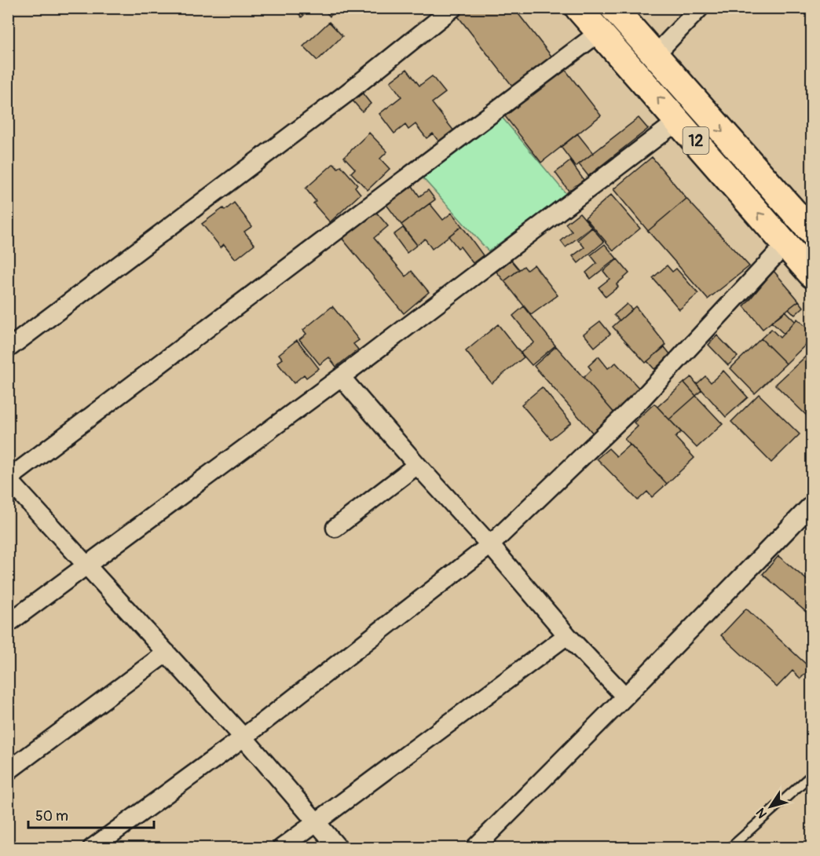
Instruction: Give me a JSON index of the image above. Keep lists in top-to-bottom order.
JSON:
{
  "streets": {
    "main road": ["12"]
  },
  "scale_bar": "50 m",
  "north": "bottom left"
}
